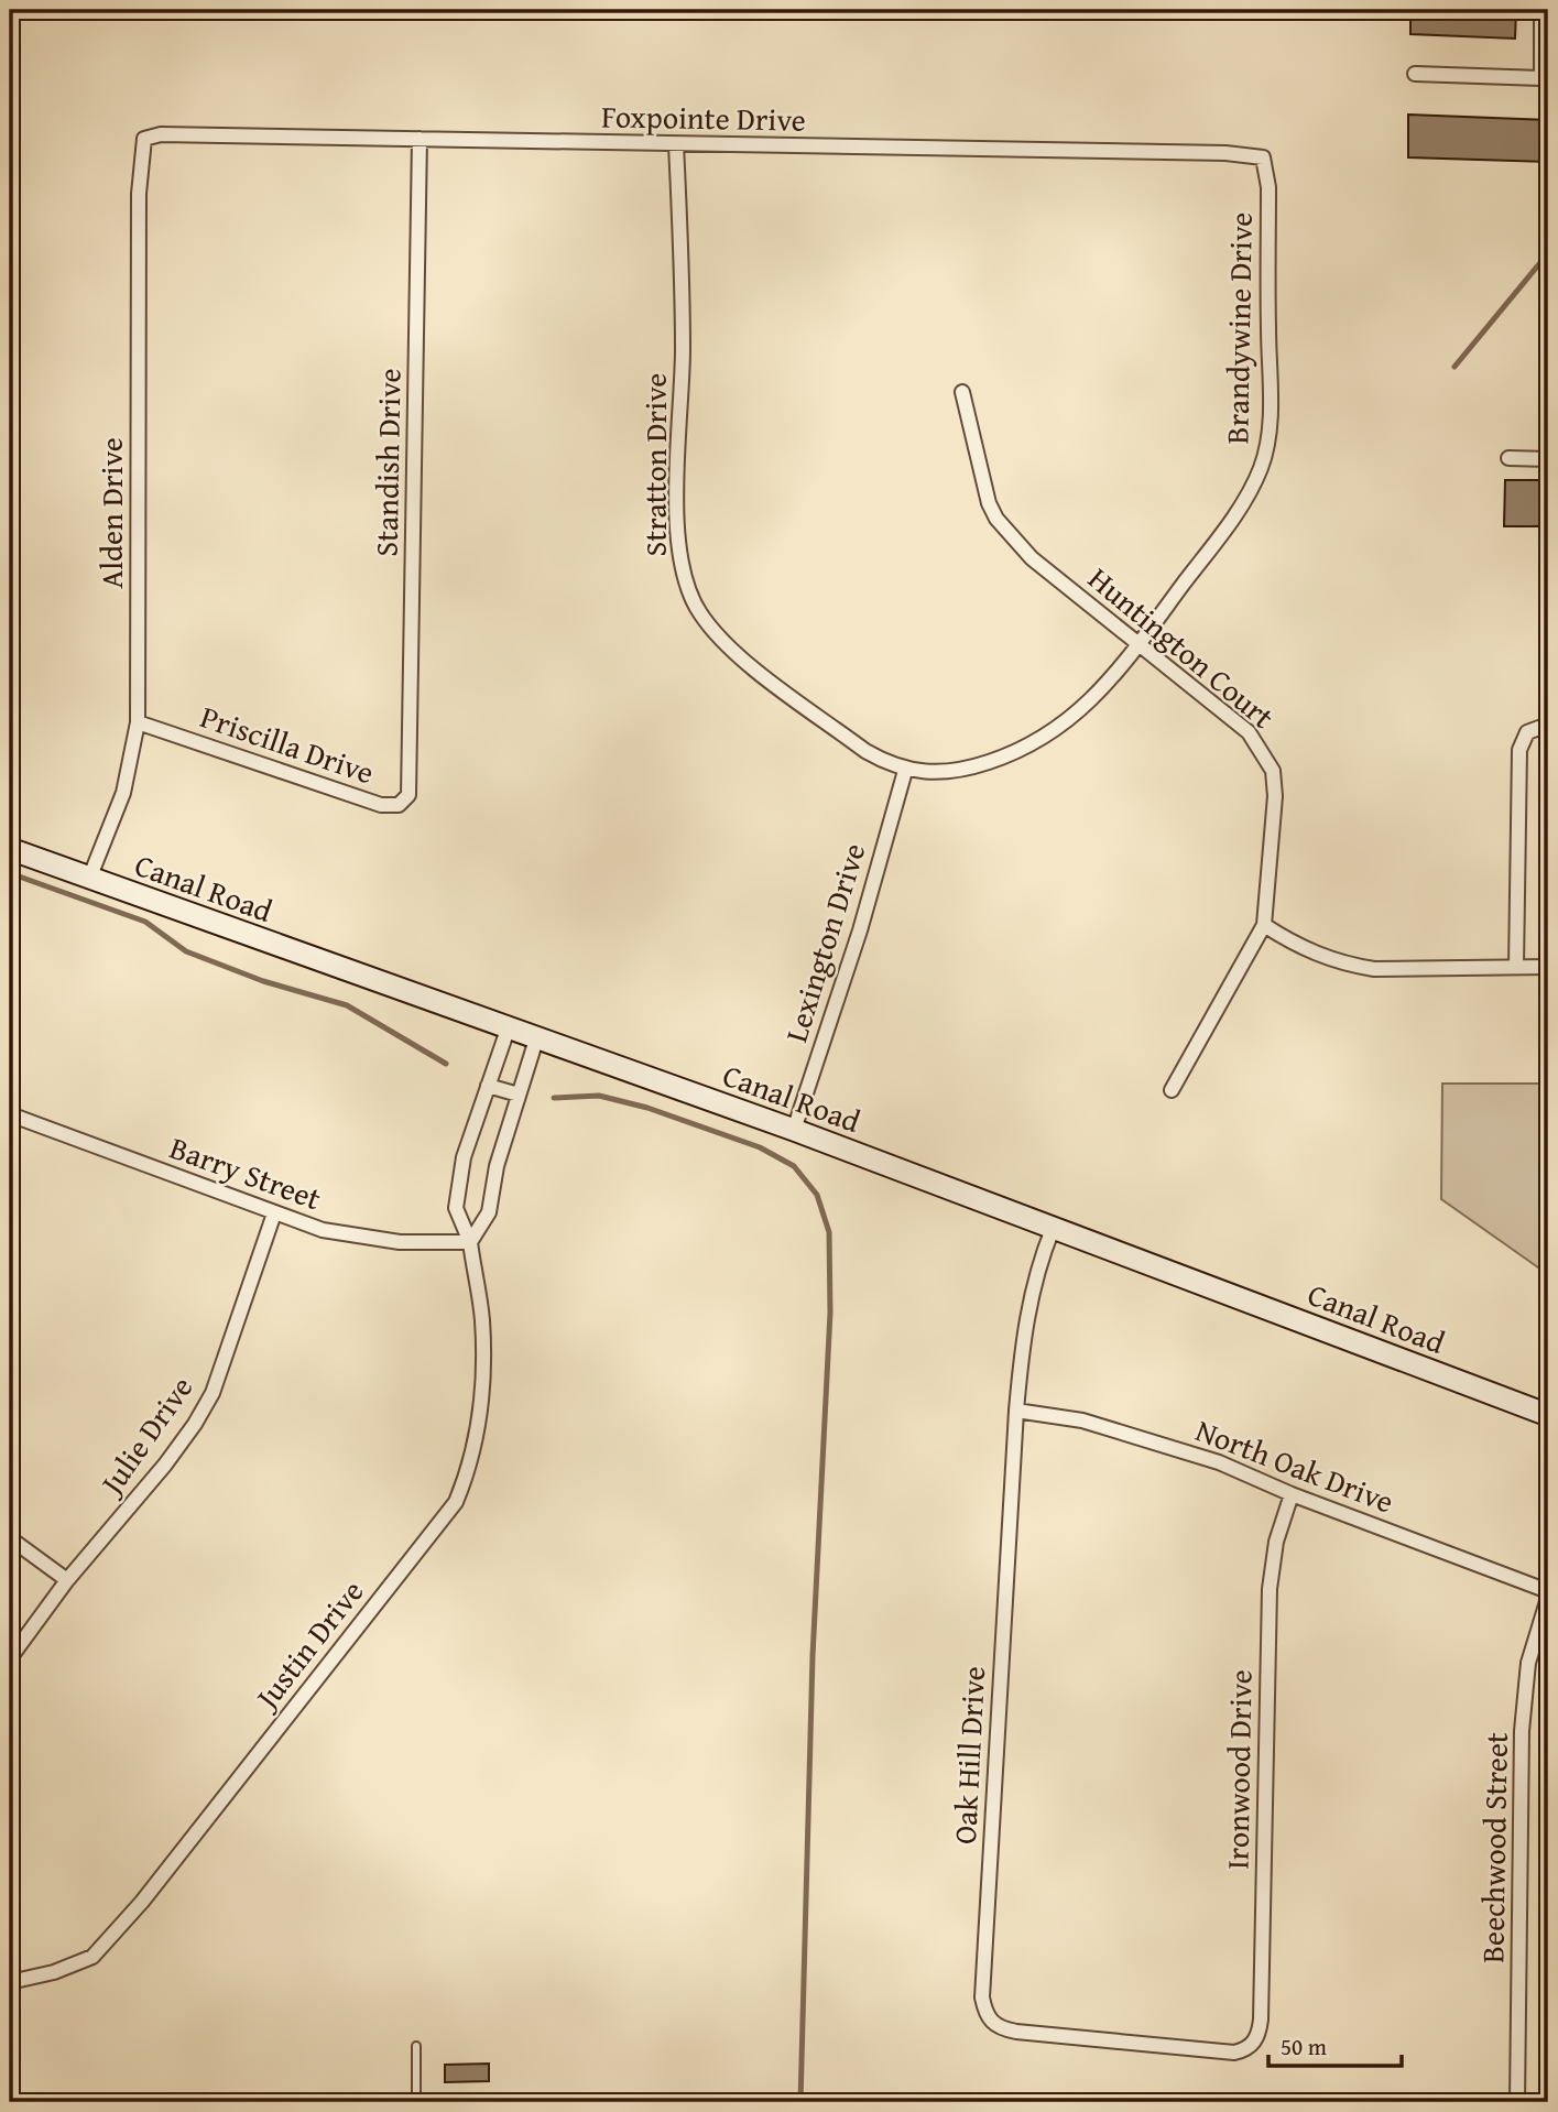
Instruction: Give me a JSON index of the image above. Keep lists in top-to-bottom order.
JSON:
{
  "streets": {
    "street": [
      "Foxpointe Drive",
      "Brandywine Drive",
      "Standish Drive",
      "Stratton Drive",
      "Alden Drive",
      "Huntington Court",
      "Priscilla Drive",
      "Canal Road",
      "Lexington Drive",
      "Barry Street",
      "Julie Drive",
      "North Oak Drive",
      "Justin Drive",
      "Oak Hill Drive",
      "Ironwood Drive",
      "Beechwood Street"
    ]
  },
  "crossings": [
    ["Foxpointe Drive", "Brandywine Drive"],
    ["Foxpointe Drive", "Standish Drive"],
    ["Foxpointe Drive", "Stratton Drive"],
    ["Foxpointe Drive", "Alden Drive"],
    ["Brandywine Drive", "Stratton Drive"],
    ["Brandywine Drive", "Huntington Court"],
    ["Brandywine Drive", "Lexington Drive"],
    ["Standish Drive", "Priscilla Drive"],
    ["Stratton Drive", "Lexington Drive"],
    ["Alden Drive", "Priscilla Drive"],
    ["Alden Drive", "Canal Road"],
    ["Canal Road", "Lexington Drive"],
    ["Canal Road", "Justin Drive"],
    ["Canal Road", "Oak Hill Drive"],
    ["Barry Street", "Julie Drive"],
    ["Barry Street", "Justin Drive"],
    ["North Oak Drive", "Oak Hill Drive"],
    ["North Oak Drive", "Ironwood Drive"],
    ["Oak Hill Drive", "Ironwood Drive"]
  ],
  "scale_bar": "50 m"
}
